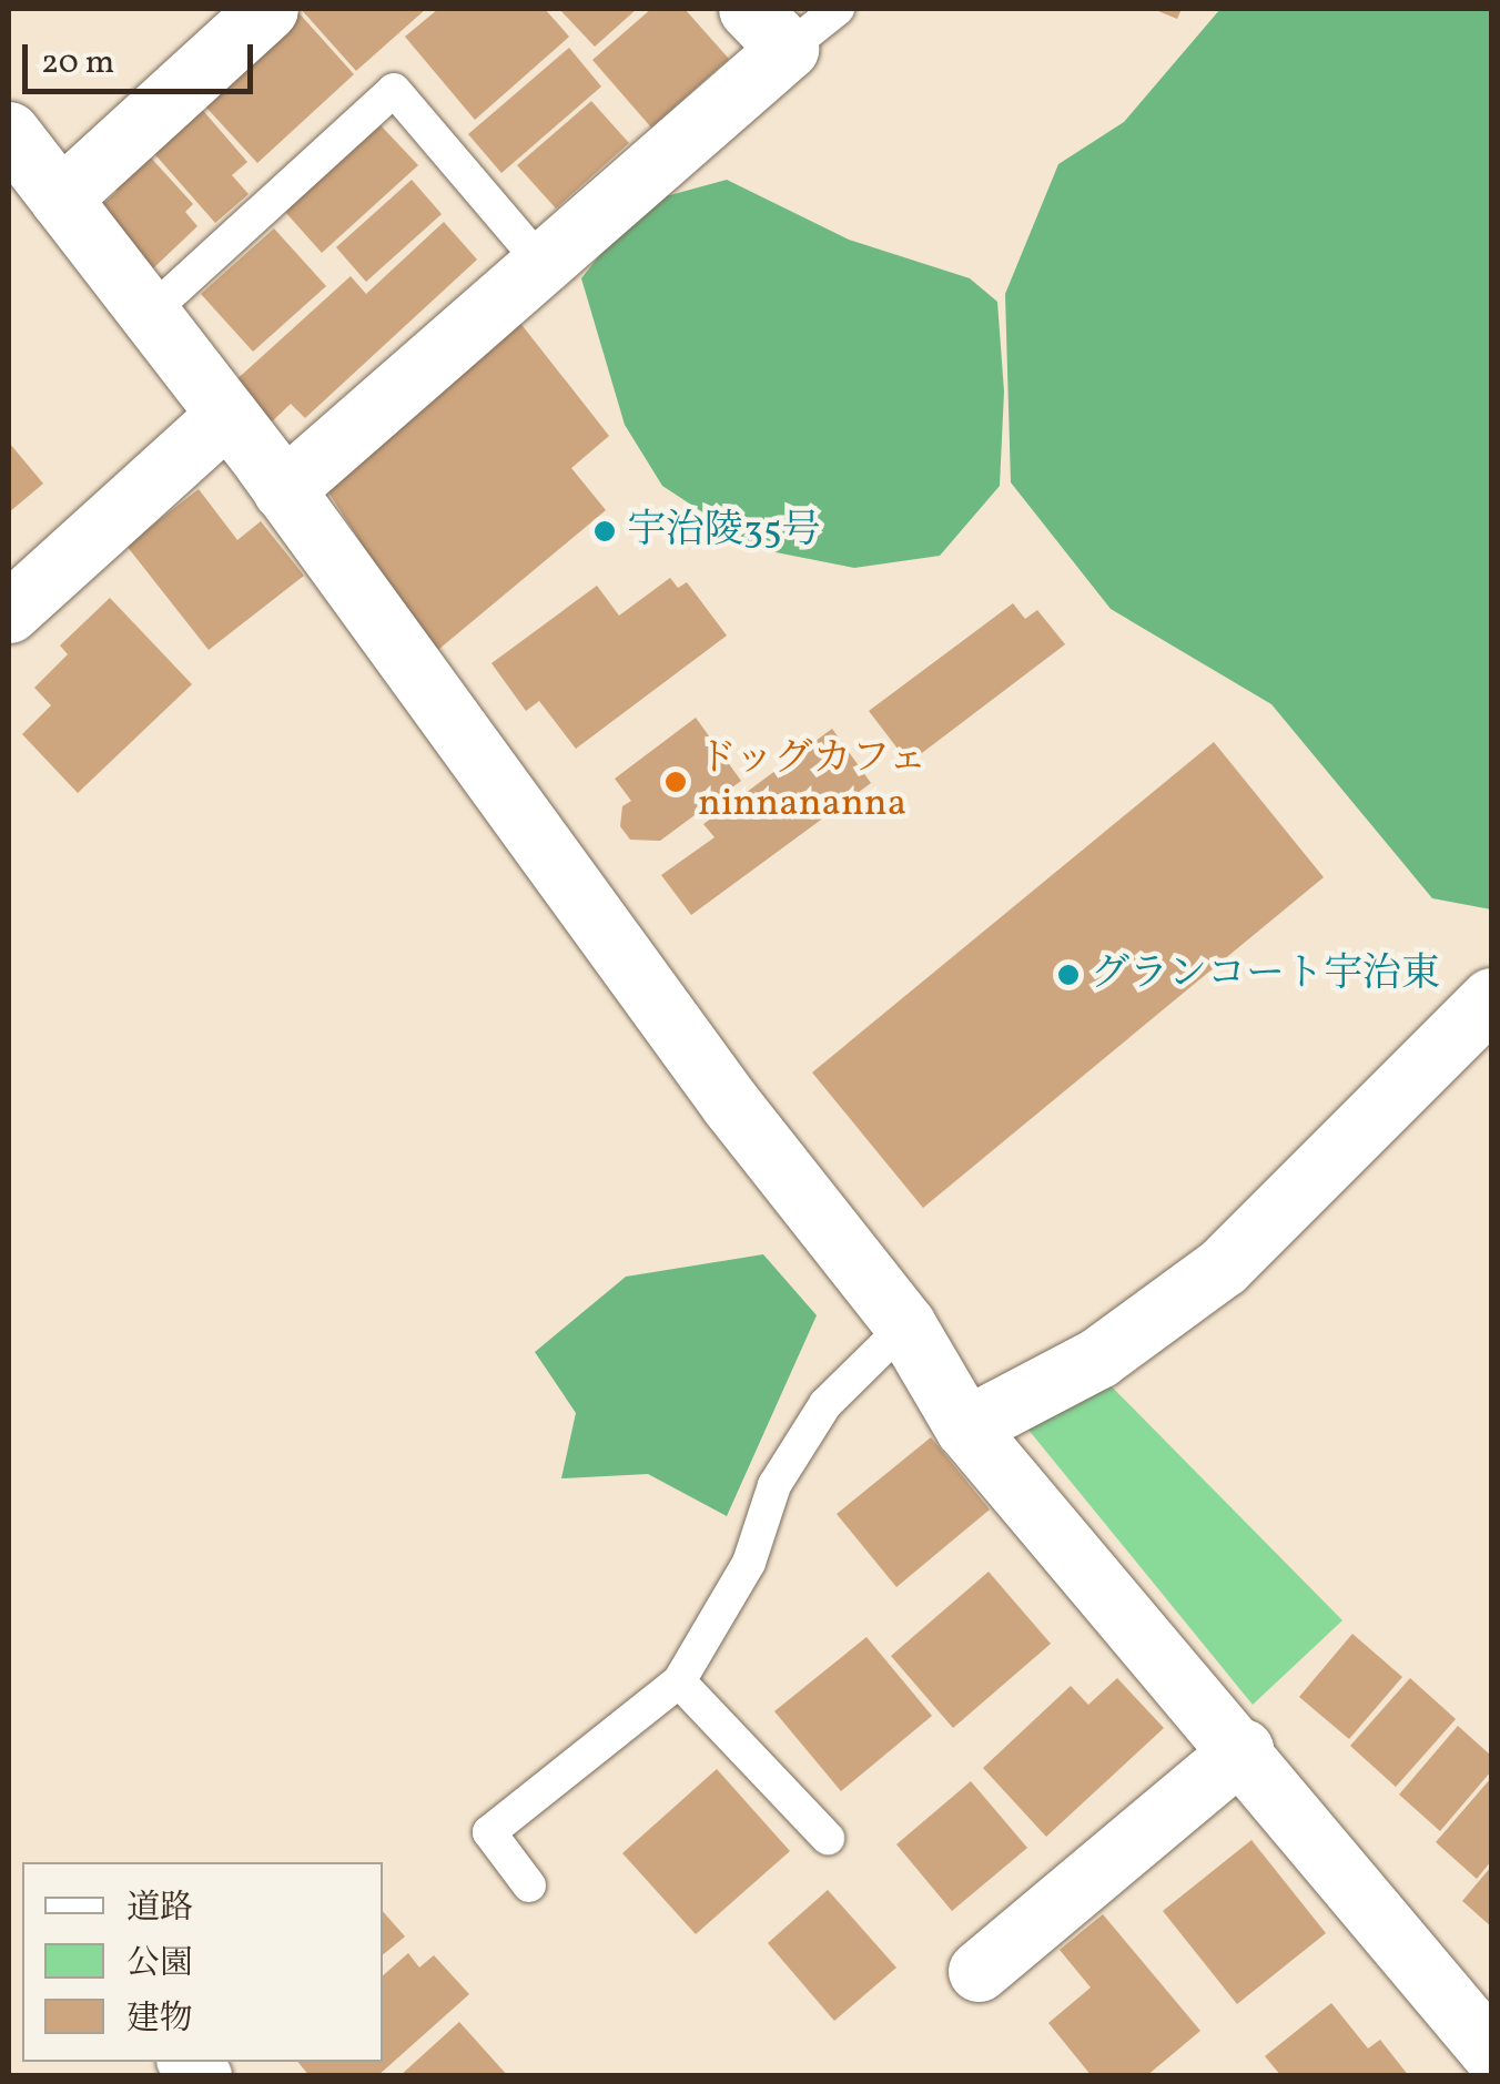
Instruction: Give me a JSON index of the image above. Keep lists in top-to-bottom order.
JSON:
{
  "places": ["宇治陵35号", "ドッグカフェ ninnananna", "グランコート宇治東"],
  "legend": ["道路", "公園", "建物"],
  "scale_bar": "20 m"
}
